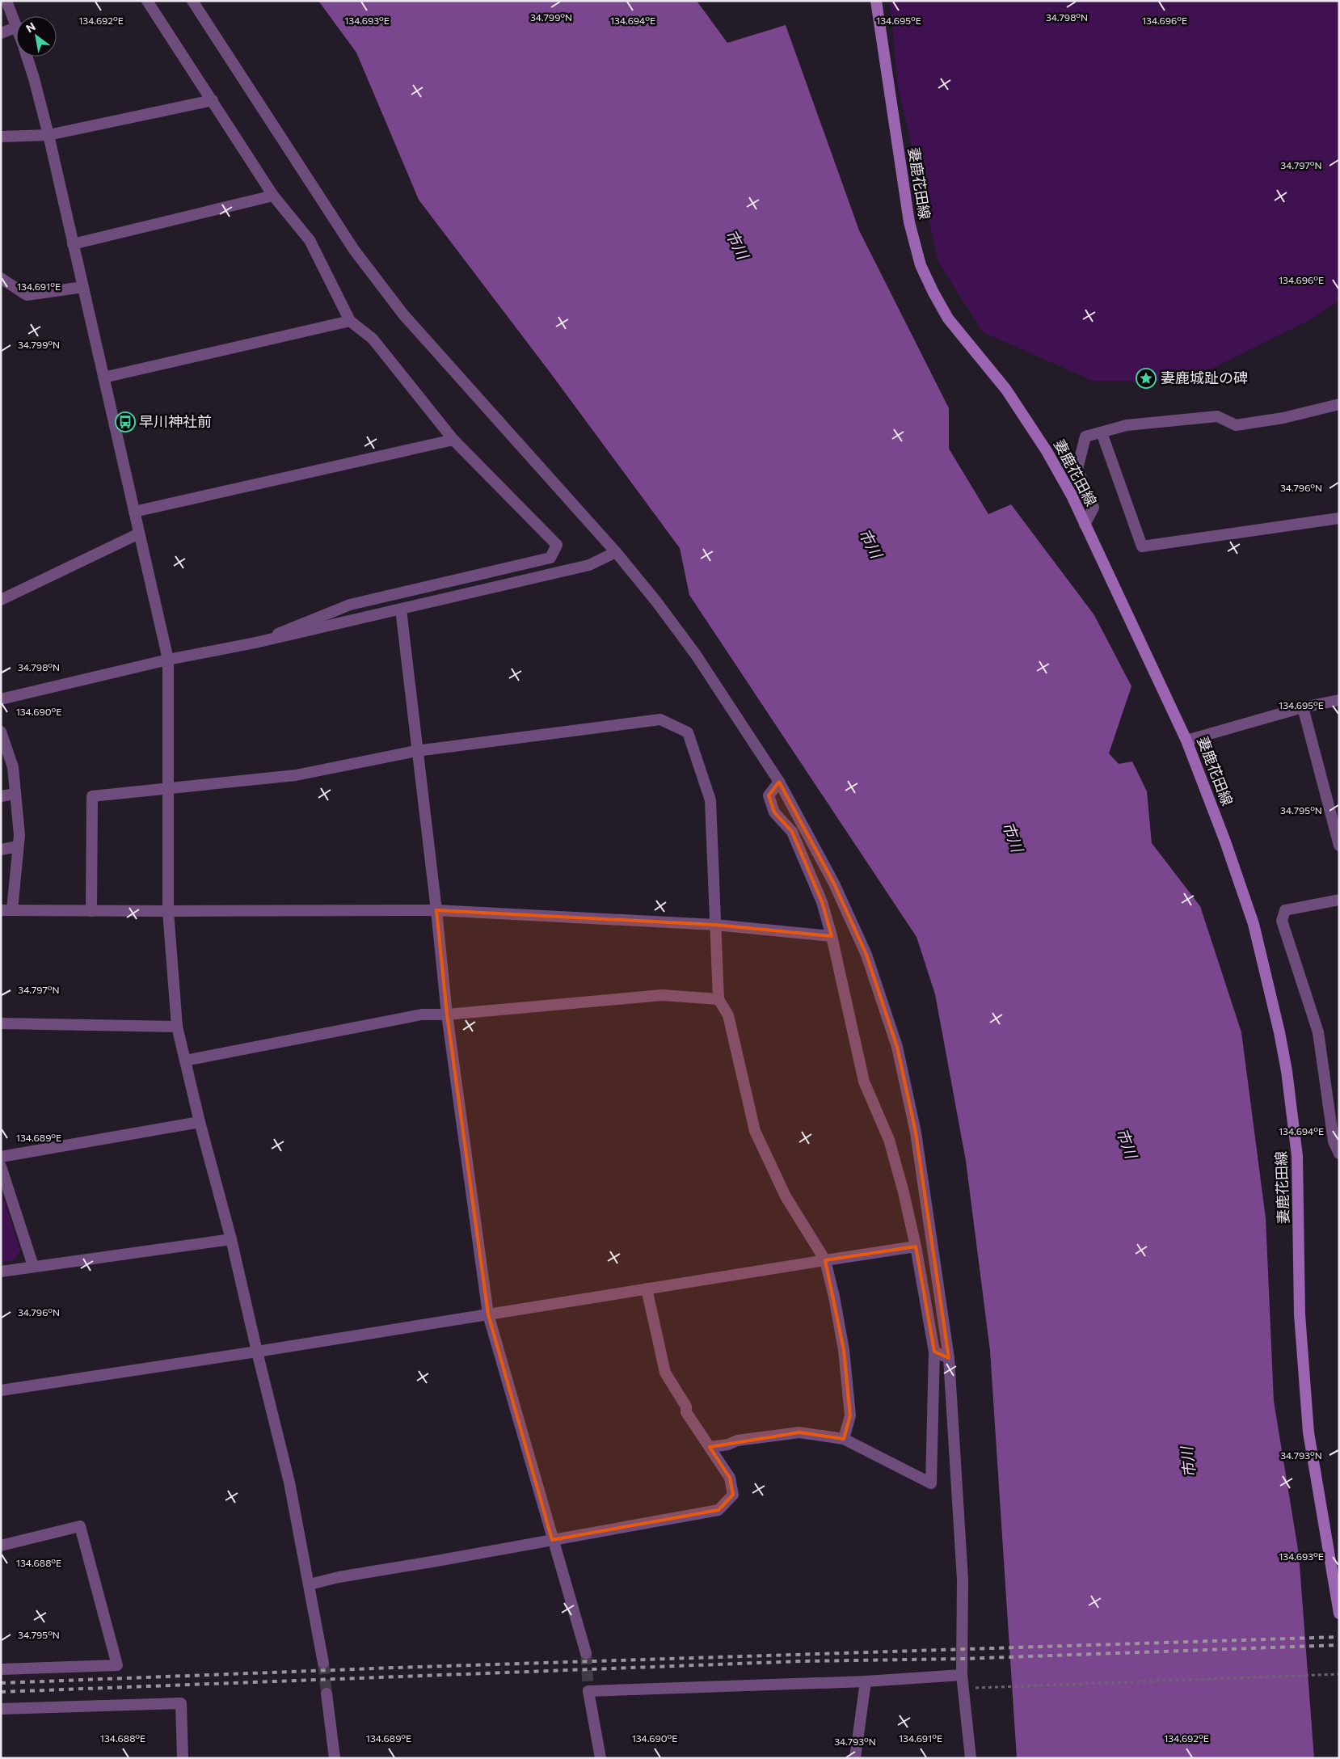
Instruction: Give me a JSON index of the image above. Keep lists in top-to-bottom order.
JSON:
{
  "streets": {
    "main road": ["妻鹿花田線"]
  },
  "water": ["市川"],
  "places": {
    "place": ["妻鹿城趾の碑"],
    "bus stop": ["早川神社前"]
  },
  "north": "top left",
  "coordinates": [
    "34.799°N",
    "34.798°N",
    "134.692°E",
    "134.693°E",
    "134.694°E",
    "134.695°E",
    "134.696°E",
    "34.797°N",
    "134.691°E",
    "34.796°N",
    "134.690°E",
    "34.795°N",
    "134.689°E",
    "34.793°N",
    "134.688°E"
  ]
}
